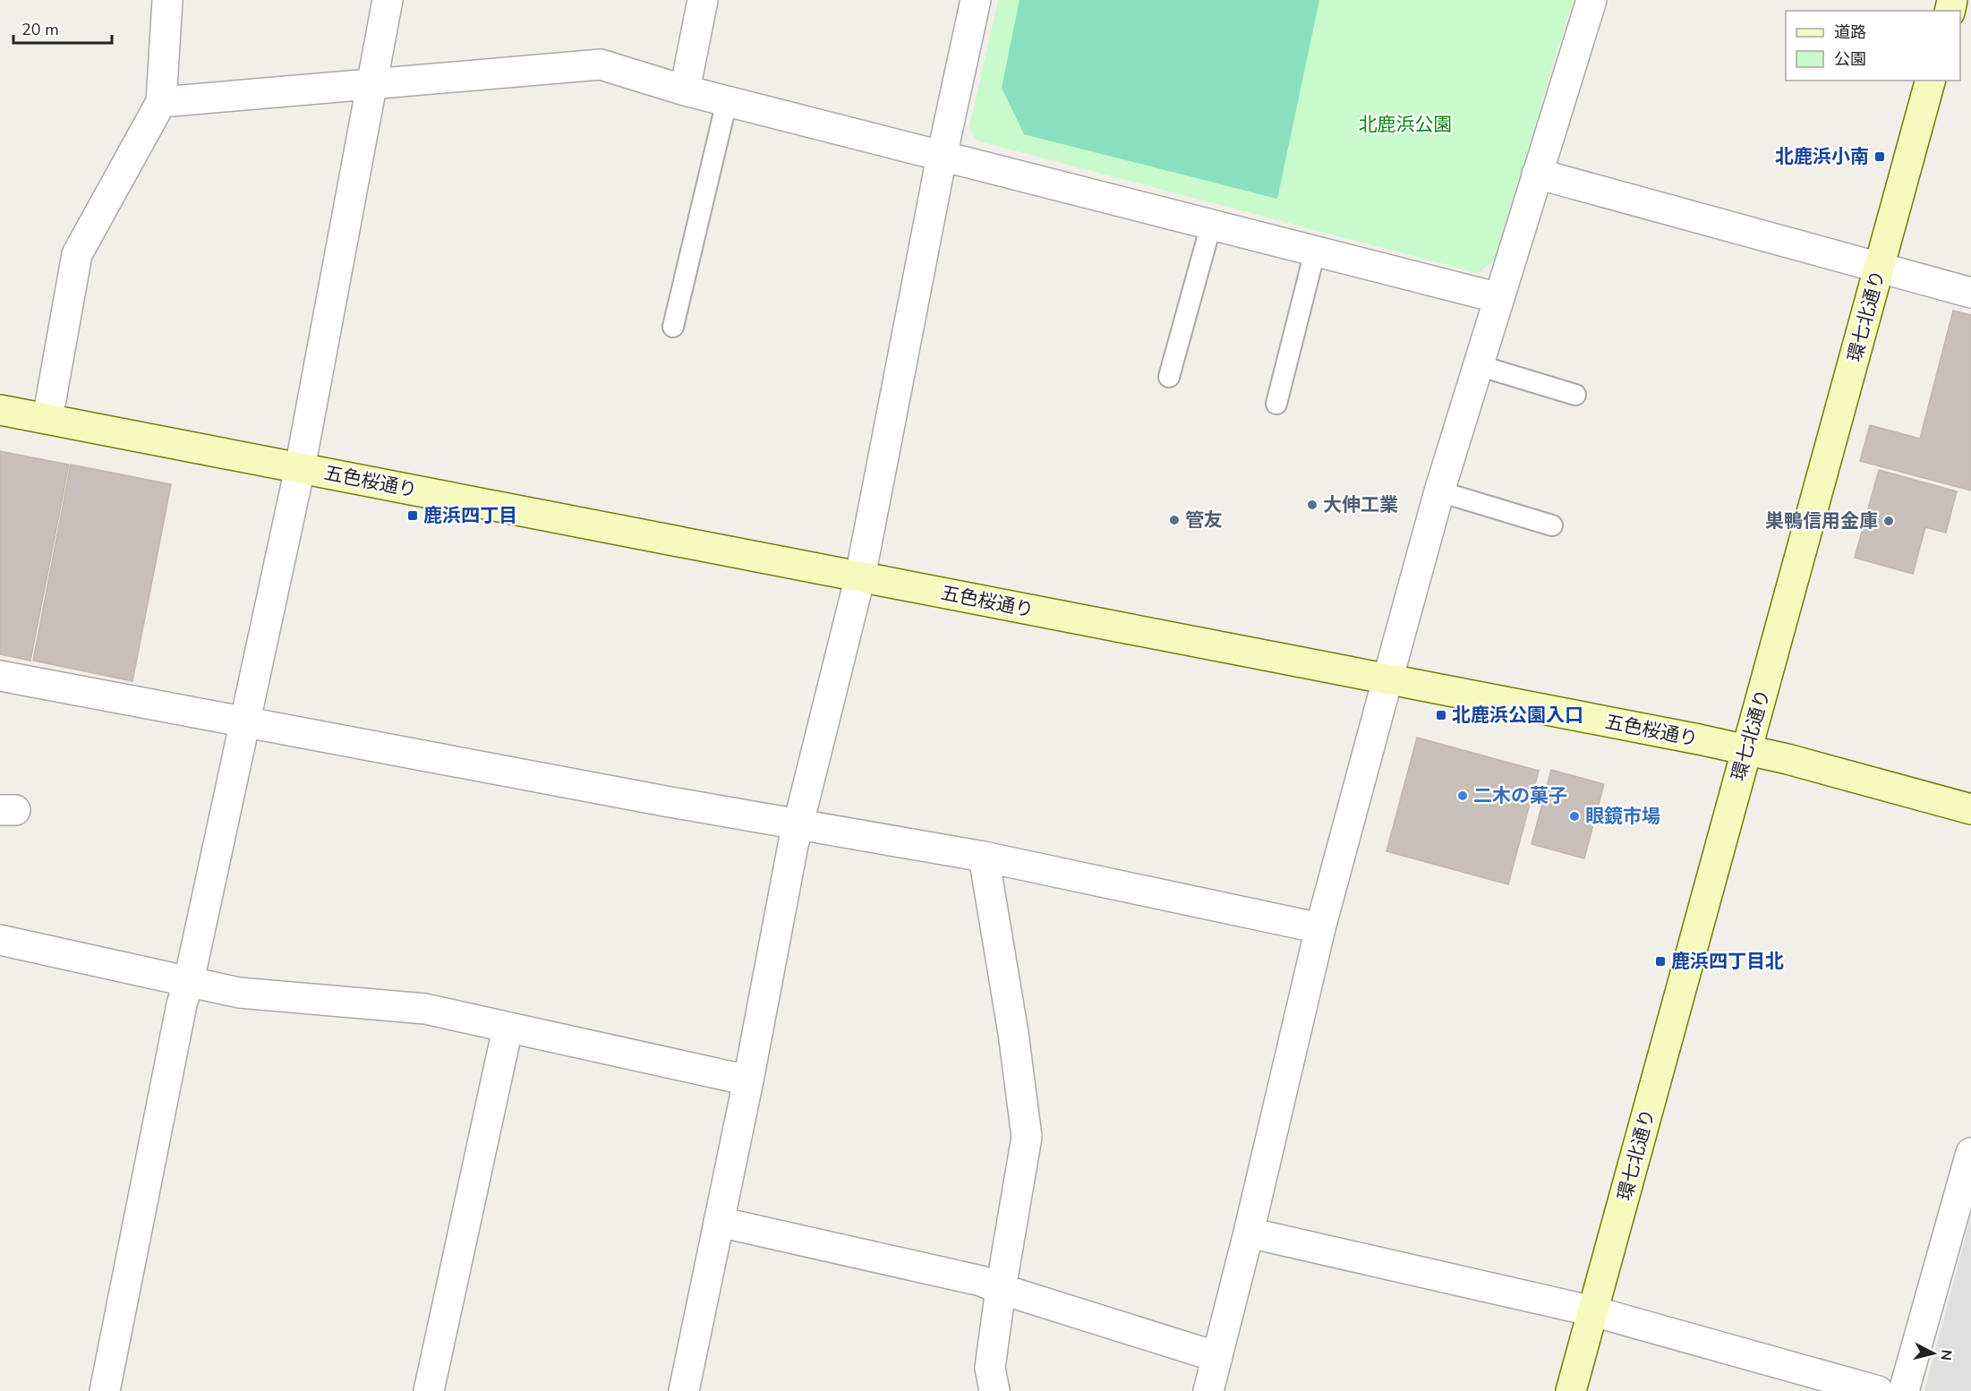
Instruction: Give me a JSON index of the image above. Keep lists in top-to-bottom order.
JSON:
{
  "streets": {
    "street": ["環七北通り", "五色桜通り"]
  },
  "crossings": [
    ["環七北通り", "五色桜通り"]
  ],
  "parks": ["北鹿浜公園"],
  "places": {
    "transit": [
      "北鹿浜小南",
      "鹿浜四丁目",
      "北鹿浜公園入口",
      "鹿浜四丁目北"
    ],
    "other": [
      "大伸工業",
      "管友",
      "巣鴨信用金庫",
      "二木の菓子",
      "眼鏡市場"
    ]
  },
  "legend": ["道路", "公園"],
  "scale_bar": "20 m",
  "north": "right"
}
